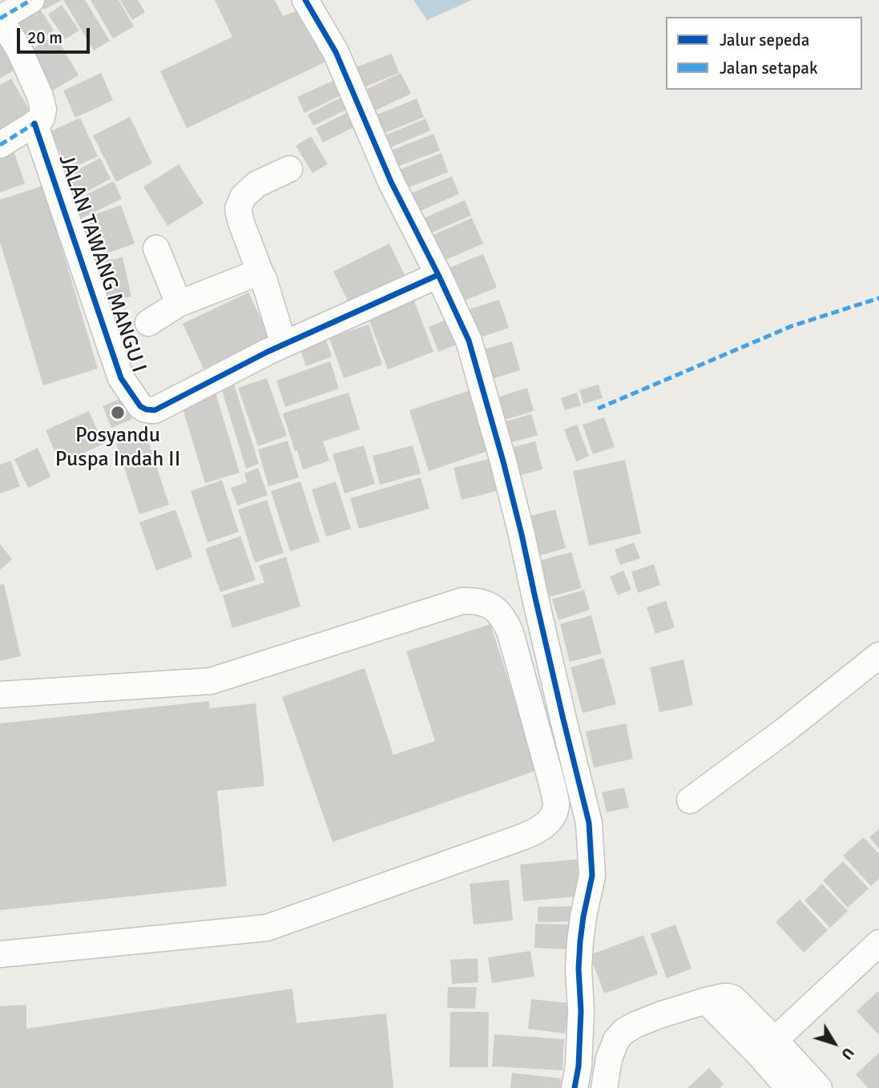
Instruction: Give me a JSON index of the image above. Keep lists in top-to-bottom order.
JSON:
{
  "streets": {
    "street": ["JALAN TAWANG MANGU I"]
  },
  "places": ["Posyandu Puspa Indah II"],
  "legend": ["Jalur sepeda", "Jalan setapak"],
  "scale_bar": "20 m",
  "north": "bottom right"
}
